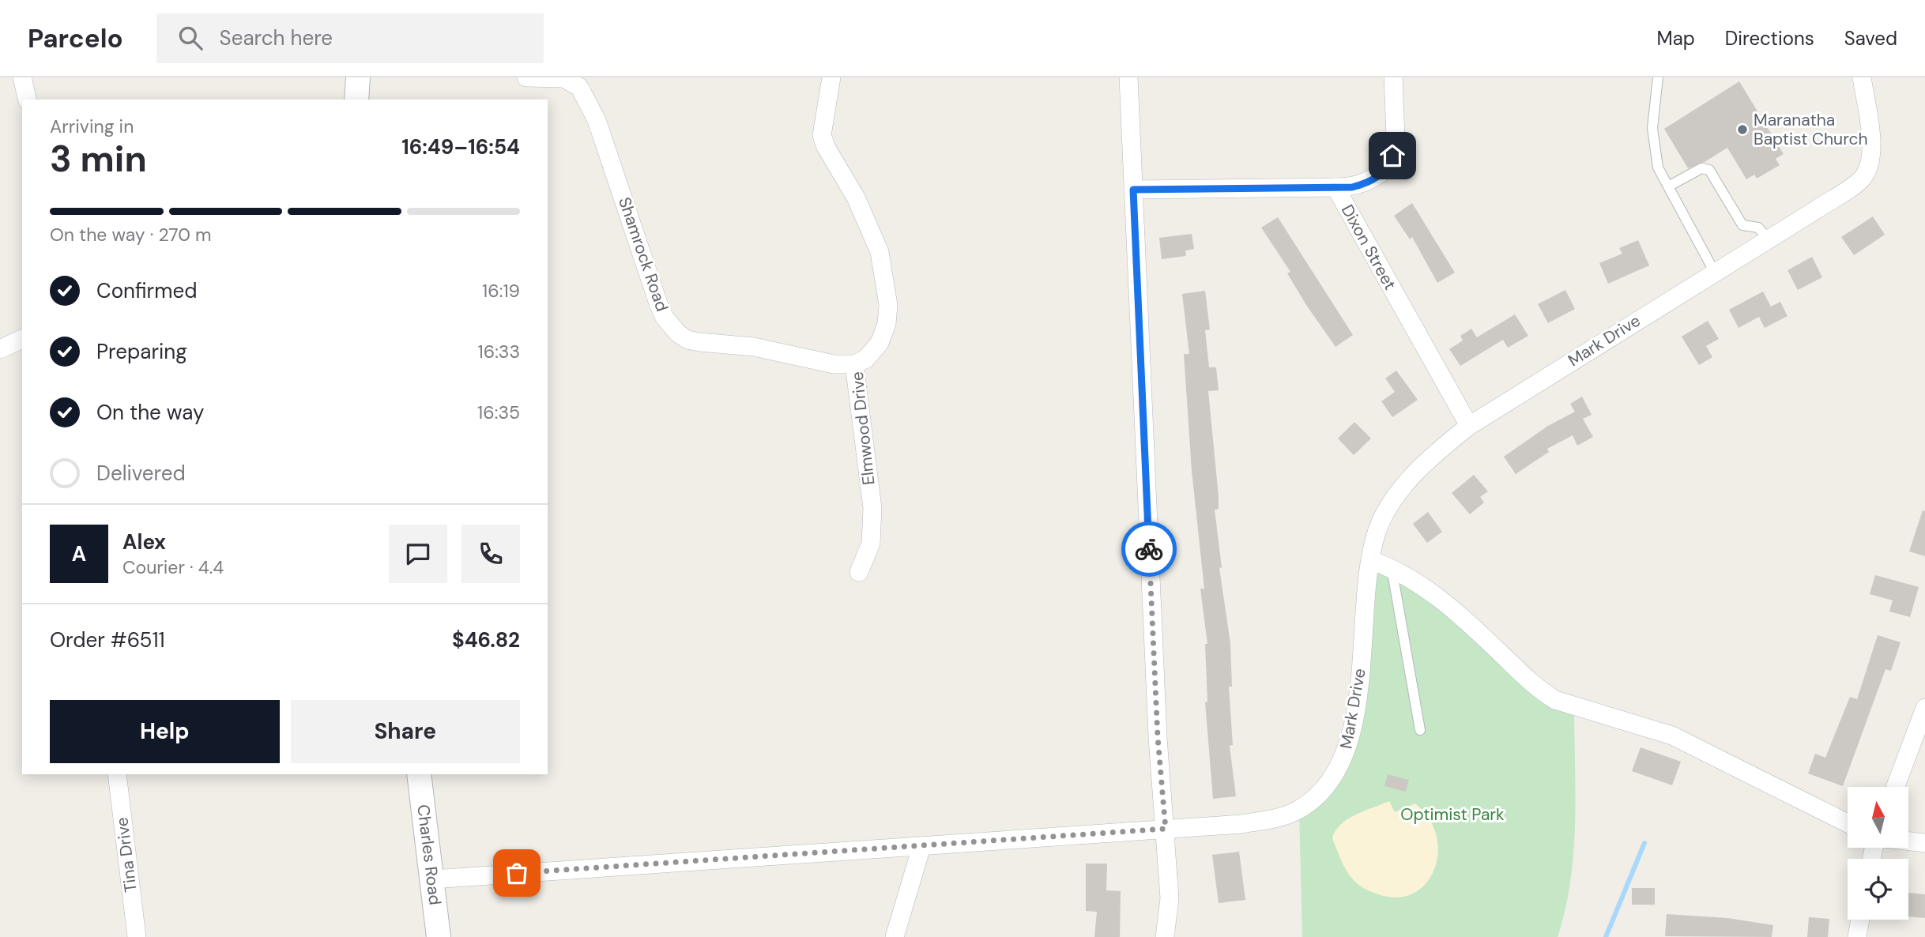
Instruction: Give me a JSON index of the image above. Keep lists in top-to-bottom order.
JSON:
{
  "streets": {
    "street": [
      "Dixon Street",
      "Shamrock Road",
      "Mark Drive",
      "Elmwood Drive",
      "Tina Drive",
      "Charles Road"
    ]
  },
  "crossings": [
    ["Dixon Street", "Mark Drive"],
    ["Shamrock Road", "Elmwood Drive"],
    ["Mark Drive", "Charles Road"]
  ],
  "parks": ["Optimist Park"],
  "places": ["Maranatha Baptist Church"],
  "north": "top",
  "page": {
    "header": "Parcelo",
    "search": "Search here",
    "nav": ["Map", "Directions", "Saved"],
    "heading": ["3 min", "Arriving in", "16:49–16:54"],
    "panel": [
      "Alex",
      "Courier · 4.4",
      "Order #6511",
      "$46.82"
    ],
    "bar": "On the way · 270 m",
    "list": [
      ["Confirmed", "16:19"],
      ["Preparing", "16:33"],
      ["On the way", "16:35"],
      "Delivered"
    ],
    "round": "A",
    "buttons": ["Help", "Share"]
  }
}
